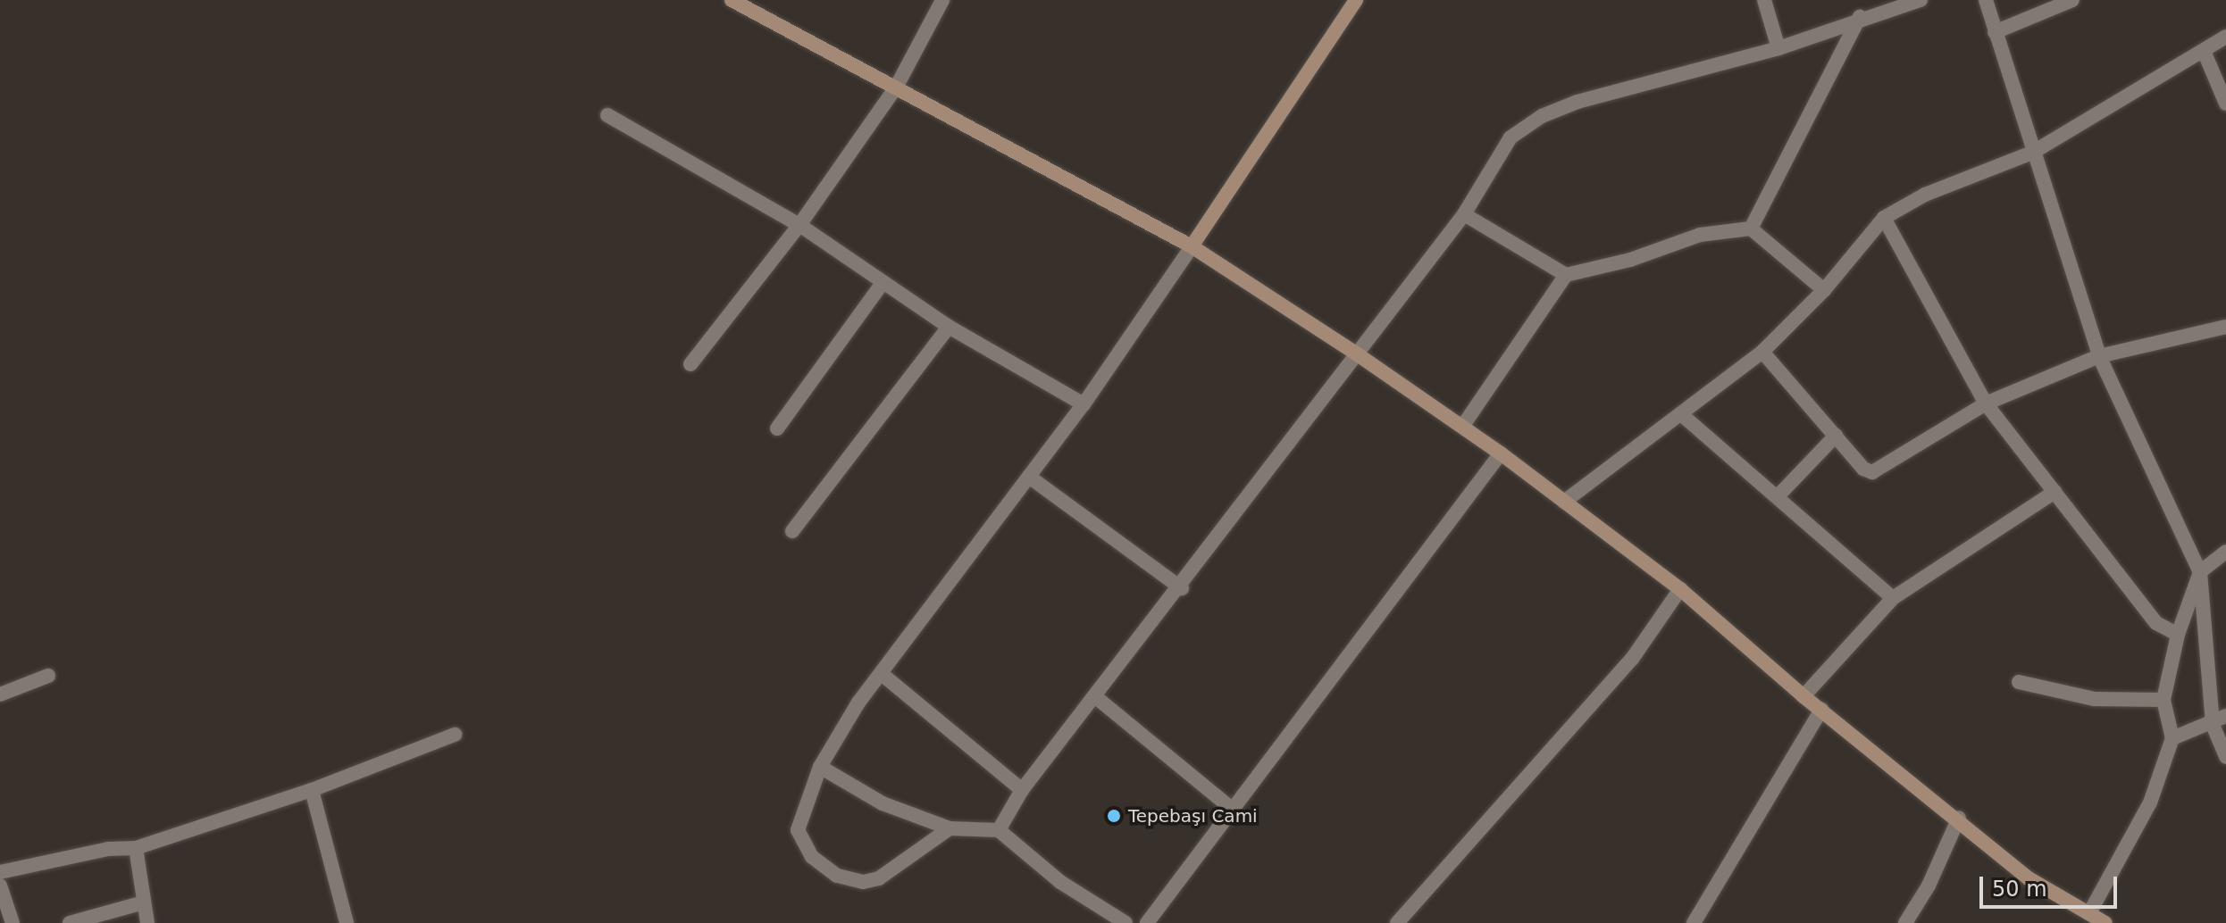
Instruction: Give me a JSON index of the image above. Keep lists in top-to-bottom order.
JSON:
{
  "places": ["Tepebaşı Cami"],
  "scale_bar": "50 m"
}
